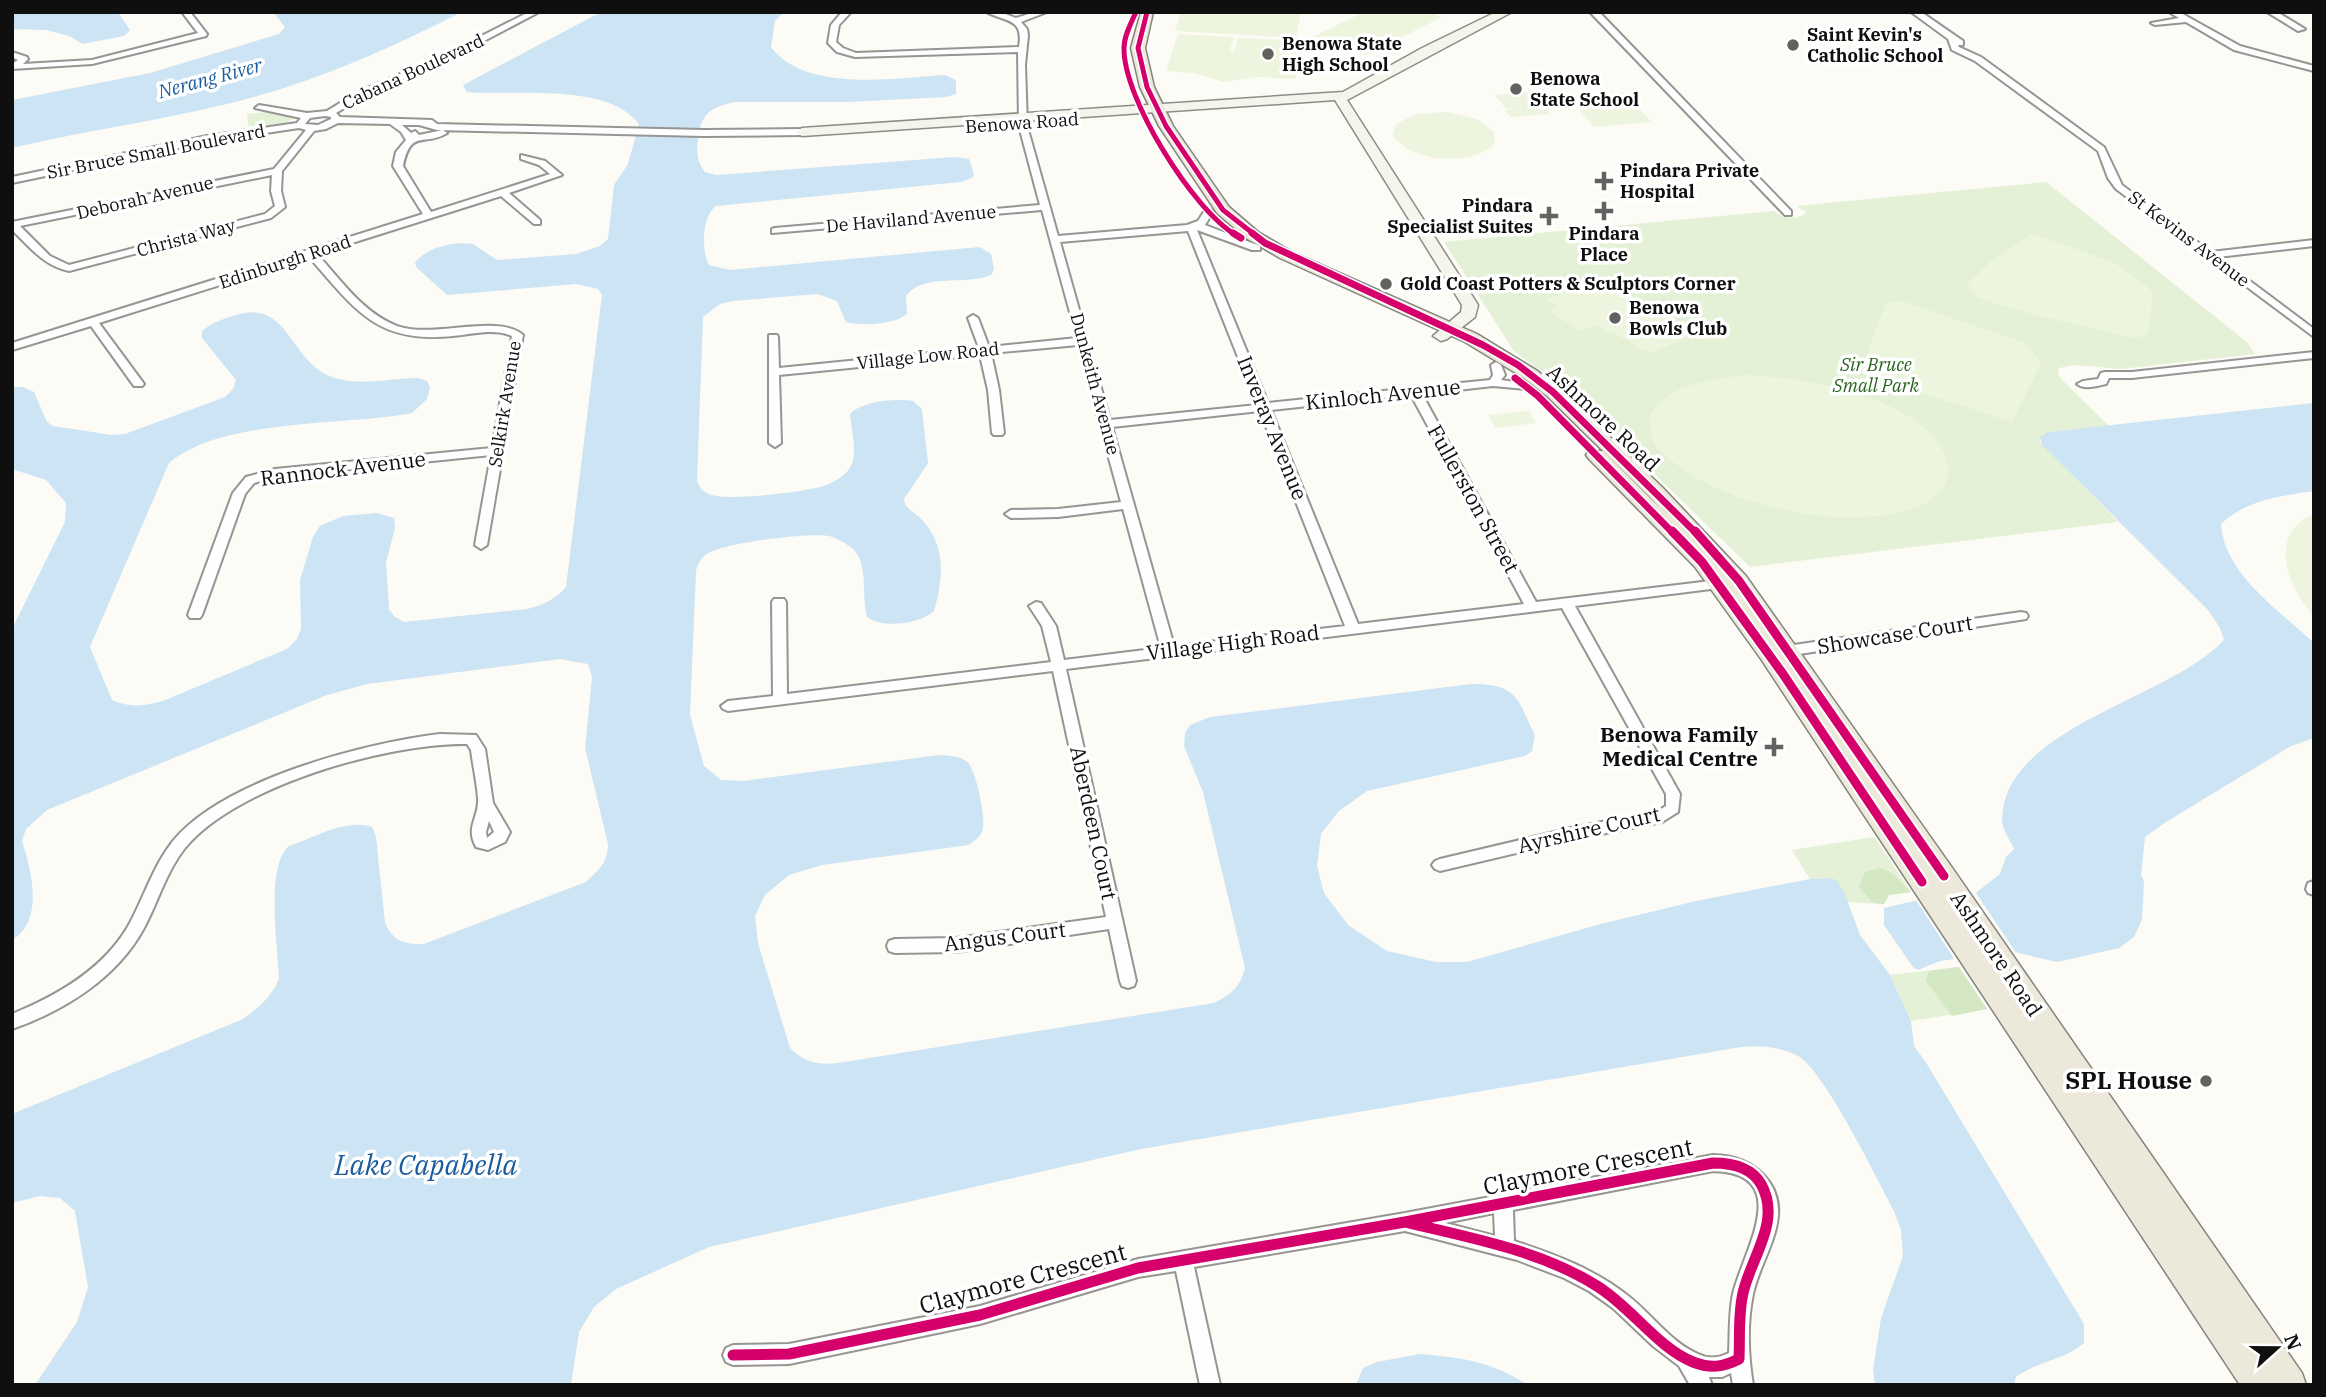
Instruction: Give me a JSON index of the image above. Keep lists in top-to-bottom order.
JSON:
{
  "streets": {
    "main road": ["Benowa Road", "Ashmore Road"],
    "street": [
      "Cabana Boulevard",
      "Sir Bruce Small Boulevard",
      "Deborah Avenue",
      "De Haviland Avenue",
      "Christa Way",
      "St Kevins Avenue",
      "Edinburgh Road",
      "Village Low Road",
      "Dunkeith Avenue",
      "Kinloch Avenue",
      "Selkirk Avenue",
      "Inveray Avenue",
      "Rannock Avenue",
      "Fullerston Street",
      "Showcase Court",
      "Village High Road",
      "Aberdeen Court",
      "Ayrshire Court",
      "Angus Court",
      "Claymore Crescent"
    ]
  },
  "crossings": [
    ["Cabana Boulevard", "Benowa Road"],
    ["Benowa Road", "Dunkeith Avenue"],
    ["Benowa Road", "Ashmore Road"],
    ["Deborah Avenue", "Christa Way"],
    ["De Haviland Avenue", "Dunkeith Avenue"],
    ["Edinburgh Road", "Selkirk Avenue"],
    ["Village Low Road", "Dunkeith Avenue"],
    ["Dunkeith Avenue", "Kinloch Avenue"],
    ["Dunkeith Avenue", "Village High Road"],
    ["Kinloch Avenue", "Ashmore Road"],
    ["Kinloch Avenue", "Inveray Avenue"],
    ["Kinloch Avenue", "Fullerston Street"],
    ["Selkirk Avenue", "Rannock Avenue"],
    ["Ashmore Road", "Showcase Court"],
    ["Ashmore Road", "Village High Road"],
    ["Inveray Avenue", "Village High Road"],
    ["Fullerston Street", "Village High Road"],
    ["Village High Road", "Aberdeen Court"],
    ["Village High Road", "Ayrshire Court"],
    ["Aberdeen Court", "Angus Court"]
  ],
  "water": ["Nerang River", "Lake Capabella"],
  "parks": ["Sir Bruce Small Park"],
  "places": {
    "other": [
      "Saint Kevin's Catholic School",
      "Benowa State High School",
      "Benowa State School",
      "Gold Coast Potters & Sculptors Corner",
      "Benowa Bowls Club",
      "SPL House"
    ],
    "health": [
      "Pindara Private Hospital",
      "Pindara Place",
      "Pindara Specialist Suites",
      "Benowa Family Medical Centre"
    ]
  },
  "north": "right"
}
